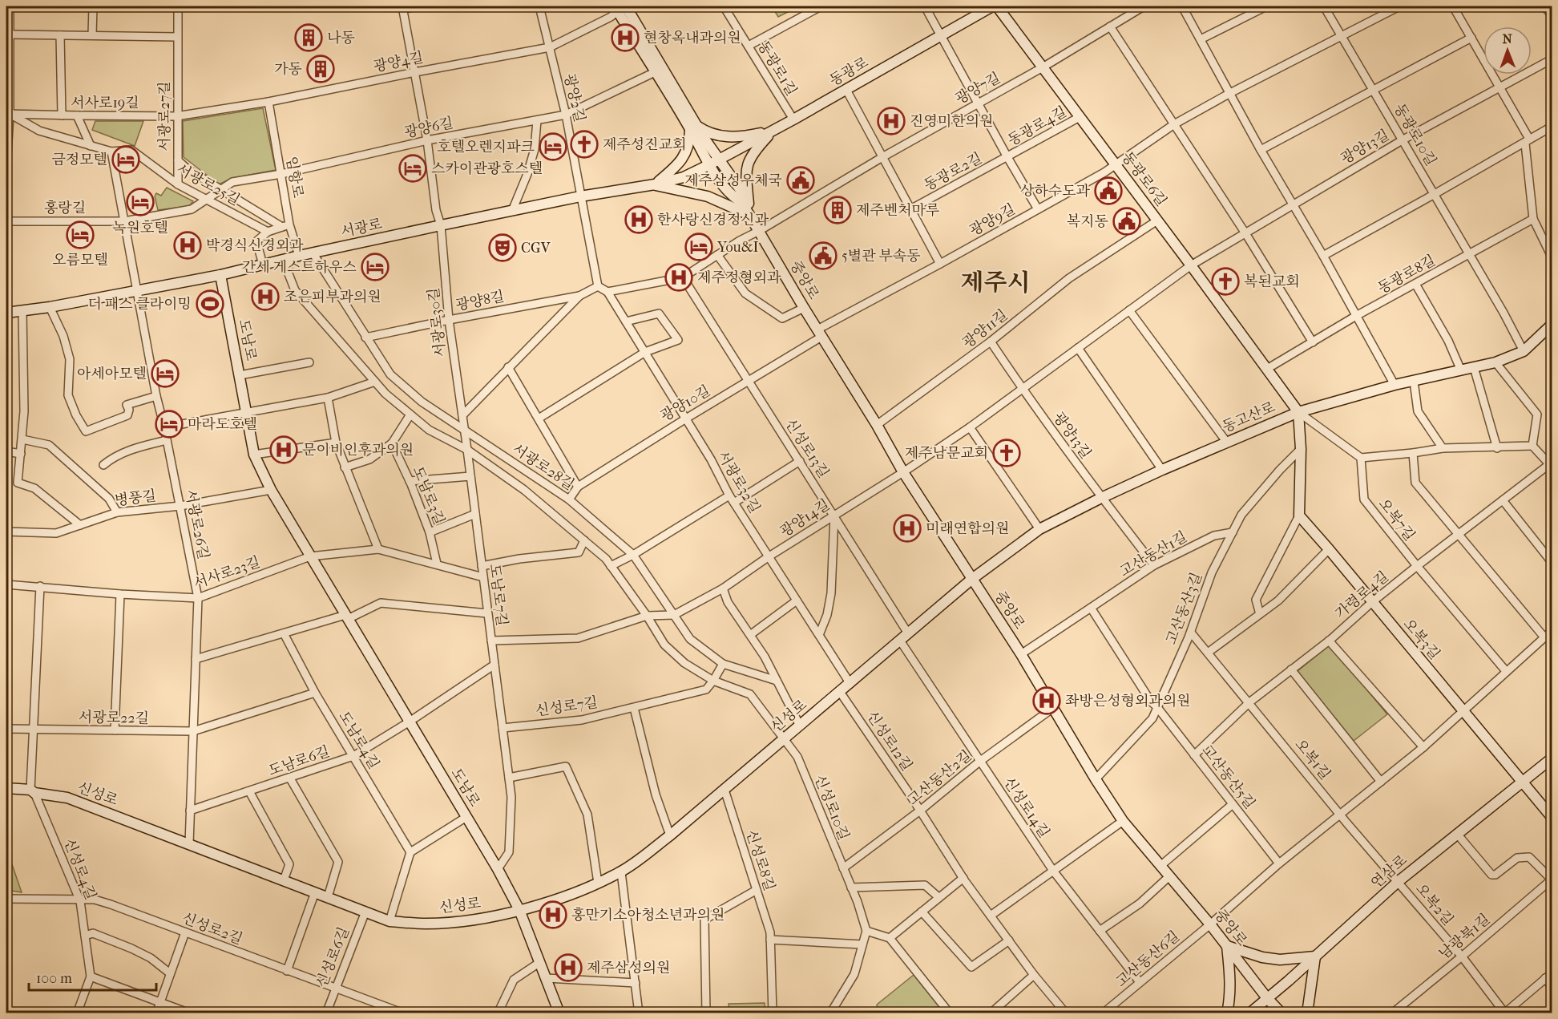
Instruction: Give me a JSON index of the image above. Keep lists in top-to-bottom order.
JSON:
{
  "streets": {
    "street": [
      "광양4길",
      "동광로1길",
      "동광로",
      "광양7길",
      "광양2길",
      "서사로19길",
      "서광로27길",
      "동광로4길",
      "광양6길",
      "동광로10길",
      "광양13길",
      "동광로2길",
      "임항로",
      "동광로6길",
      "서광로25길",
      "홍랑길",
      "광양9길",
      "서광로",
      "동광로8길",
      "중앙로",
      "광양8길",
      "서광로30길",
      "광양11길",
      "도남로",
      "광양10길",
      "동고산로",
      "신성로13길",
      "서광로28길",
      "서광로32길",
      "도남로3길",
      "병풍길",
      "광양14길",
      "오복7길",
      "서광로26길",
      "고산동산1길",
      "서사로23길",
      "도남로7길",
      "가령로4길",
      "고산동산3길",
      "오복3길",
      "신성로7길",
      "신성로",
      "서광로22길",
      "도남로4길",
      "신성로12길",
      "오복1길",
      "도남로6길",
      "고산동산5길",
      "고산동산2길",
      "신성로10길",
      "신성로14길",
      "신성로8길",
      "신성로4길",
      "연삼로",
      "오복2길",
      "신성로2길",
      "남광북1길",
      "신성로6길",
      "고산동산6길"
    ]
  },
  "crossings": [
    ["광양4길", "광양2길"],
    ["광양4길", "서사로19길"],
    ["광양4길", "서광로27길"],
    ["광양4길", "임항로"],
    ["광양4길", "중앙로"],
    ["광양4길", "서광로30길"],
    ["동광로1길", "동광로"],
    ["동광로", "동광로4길"],
    ["동광로", "서광로"],
    ["동광로", "중앙로"],
    ["광양7길", "동광로4길"],
    ["광양7길", "동광로6길"],
    ["광양7길", "중앙로"],
    ["광양2길", "광양6길"],
    ["광양2길", "서광로"],
    ["서사로19길", "서광로27길"],
    ["서사로19길", "서광로25길"],
    ["서광로27길", "광양6길"],
    ["서광로27길", "임항로"],
    ["동광로4길", "동광로2길"],
    ["동광로4길", "동광로6길"],
    ["동광로4길", "광양9길"],
    ["광양6길", "임항로"],
    ["광양6길", "서광로25길"],
    ["광양6길", "홍랑길"],
    ["광양6길", "중앙로"],
    ["광양6길", "서광로30길"],
    ["동광로10길", "광양13길"],
    ["동광로10길", "광양9길"],
    ["동광로10길", "동광로8길"],
    ["동광로10길", "동고산로"],
    ["광양13길", "동광로6길"],
    ["광양13길", "중앙로"],
    ["광양13길", "광양11길"],
    ["광양13길", "동고산로"],
    ["광양13길", "광양14길"],
    ["임항로", "서광로"],
    ["임항로", "도남로7길"],
    ["임항로", "신성로10길"],
    ["동광로6길", "광양9길"],
    ["동광로6길", "광양11길"],
    ["동광로6길", "동고산로"],
    ["서광로25길", "홍랑길"],
    ["광양9길", "중앙로"],
    ["광양9길", "광양10길"],
    ["서광로", "중앙로"],
    ["서광로", "서광로30길"],
    ["서광로", "도남로"],
    ["서광로", "서광로28길"],
    ["서광로", "서광로26길"],
    ["중앙로", "광양11길"],
    ["중앙로", "광양10길"],
    ["중앙로", "동고산로"],
    ["중앙로", "광양14길"],
    ["중앙로", "고산동산1길"],
    ["중앙로", "고산동산3길"],
    ["중앙로", "신성로"],
    ["중앙로", "고산동산2길"],
    ["중앙로", "연삼로"],
    ["중앙로", "고산동산6길"],
    ["광양8길", "서광로30길"],
    ["광양8길", "서광로28길"],
    ["서광로30길", "도남로7길"],
    ["도남로", "병풍길"],
    ["도남로", "서사로23길"],
    ["도남로", "도남로7길"],
    ["도남로", "신성로"],
    ["도남로", "도남로6길"],
    ["광양10길", "신성로13길"],
    ["광양10길", "서광로28길"],
    ["광양10길", "서광로32길"],
    ["동고산로", "신성로"],
    ["신성로13길", "광양14길"],
    ["신성로13길", "신성로"],
    ["서광로28길", "광양14길"],
    ["서광로28길", "도남로7길"],
    ["서광로28길", "신성로7길"],
    ["서광로32길", "광양14길"],
    ["서광로32길", "신성로"],
    ["병풍길", "서광로26길"],
    ["오복7길", "가령로4길"],
    ["서광로26길", "서사로23길"],
    ["서광로26길", "신성로"],
    ["서광로26길", "서광로22길"],
    ["서광로26길", "도남로6길"],
    ["고산동산1길", "고산동산3길"],
    ["도남로7길", "신성로7길"],
    ["도남로7길", "도남로6길"],
    ["가령로4길", "오복3길"],
    ["가령로4길", "오복1길"],
    ["가령로4길", "고산동산5길"],
    ["고산동산3길", "오복1길"],
    ["고산동산3길", "고산동산5길"],
    ["오복3길", "연삼로"],
    ["신성로7길", "신성로10길"],
    ["신성로", "신성로12길"],
    ["신성로", "신성로10길"],
    ["신성로", "신성로14길"],
    ["신성로", "신성로8길"],
    ["신성로", "신성로4길"],
    ["신성로", "신성로6길"],
    ["도남로4길", "도남로6길"],
    ["신성로12길", "고산동산2길"],
    ["오복1길", "연삼로"],
    ["오복1길", "오복2길"],
    ["고산동산2길", "신성로10길"],
    ["고산동산2길", "신성로14길"],
    ["신성로14길", "고산동산6길"],
    ["신성로4길", "신성로2길"],
    ["연삼로", "오복2길"],
    ["오복2길", "남광북1길"],
    ["신성로2길", "신성로6길"]
  ],
  "districts": ["제주시"],
  "places": {
    "building": ["나동", "가동", "제주벤처마루"],
    "hospital": [
      "현창옥내과의원",
      "진영미한의원",
      "한사랑신경정신과",
      "박경식신경외과",
      "제주정형외과",
      "조은피부과의원",
      "문이비인후과의원",
      "미래연합의원",
      "좌방은성형외과의원",
      "홍만기소아청소년과의원",
      "제주삼성의원"
    ],
    "church": ["제주성진교회", "복된교회", "제주남문교회"],
    "hotel": [
      "호텔오렌지파크",
      "금정모텔",
      "스카이관광호스텔",
      "녹원호텔",
      "오름모텔",
      "You&I",
      "간세 게스트하우스",
      "아세아모텔",
      "마라도호텔"
    ],
    "public building": [
      "제주삼성우체국",
      "상하수도과",
      "복지동",
      "5별관 부속동"
    ],
    "theatre": ["CGV"],
    "sports": ["더 패스 클라이밍"]
  },
  "scale_bar": "100 m",
  "north": "top"
}
